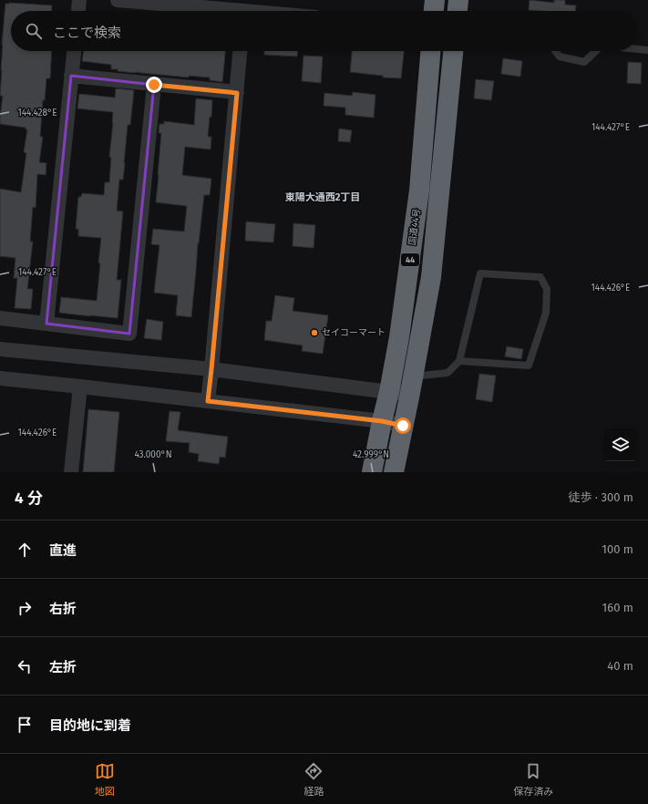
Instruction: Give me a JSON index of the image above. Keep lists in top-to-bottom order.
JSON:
{
  "streets": {
    "highway": ["国道44号", "44"]
  },
  "districts": ["東陽大通西2丁目"],
  "places": ["セイコーマート"],
  "page": {
    "search": "ここで検索",
    "heading": ["4 分", "徒歩 · 300 m"],
    "list": [
      ["直進", "100 m"],
      ["右折", "160 m"],
      ["左折", "40 m"],
      "目的地に到着"
    ],
    "nav": ["地図", "経路", "保存済み"]
  },
  "coordinates": [
    "144.428°E",
    "144.427°E",
    "144.426°E",
    "43.000°N",
    "42.999°N"
  ]
}
